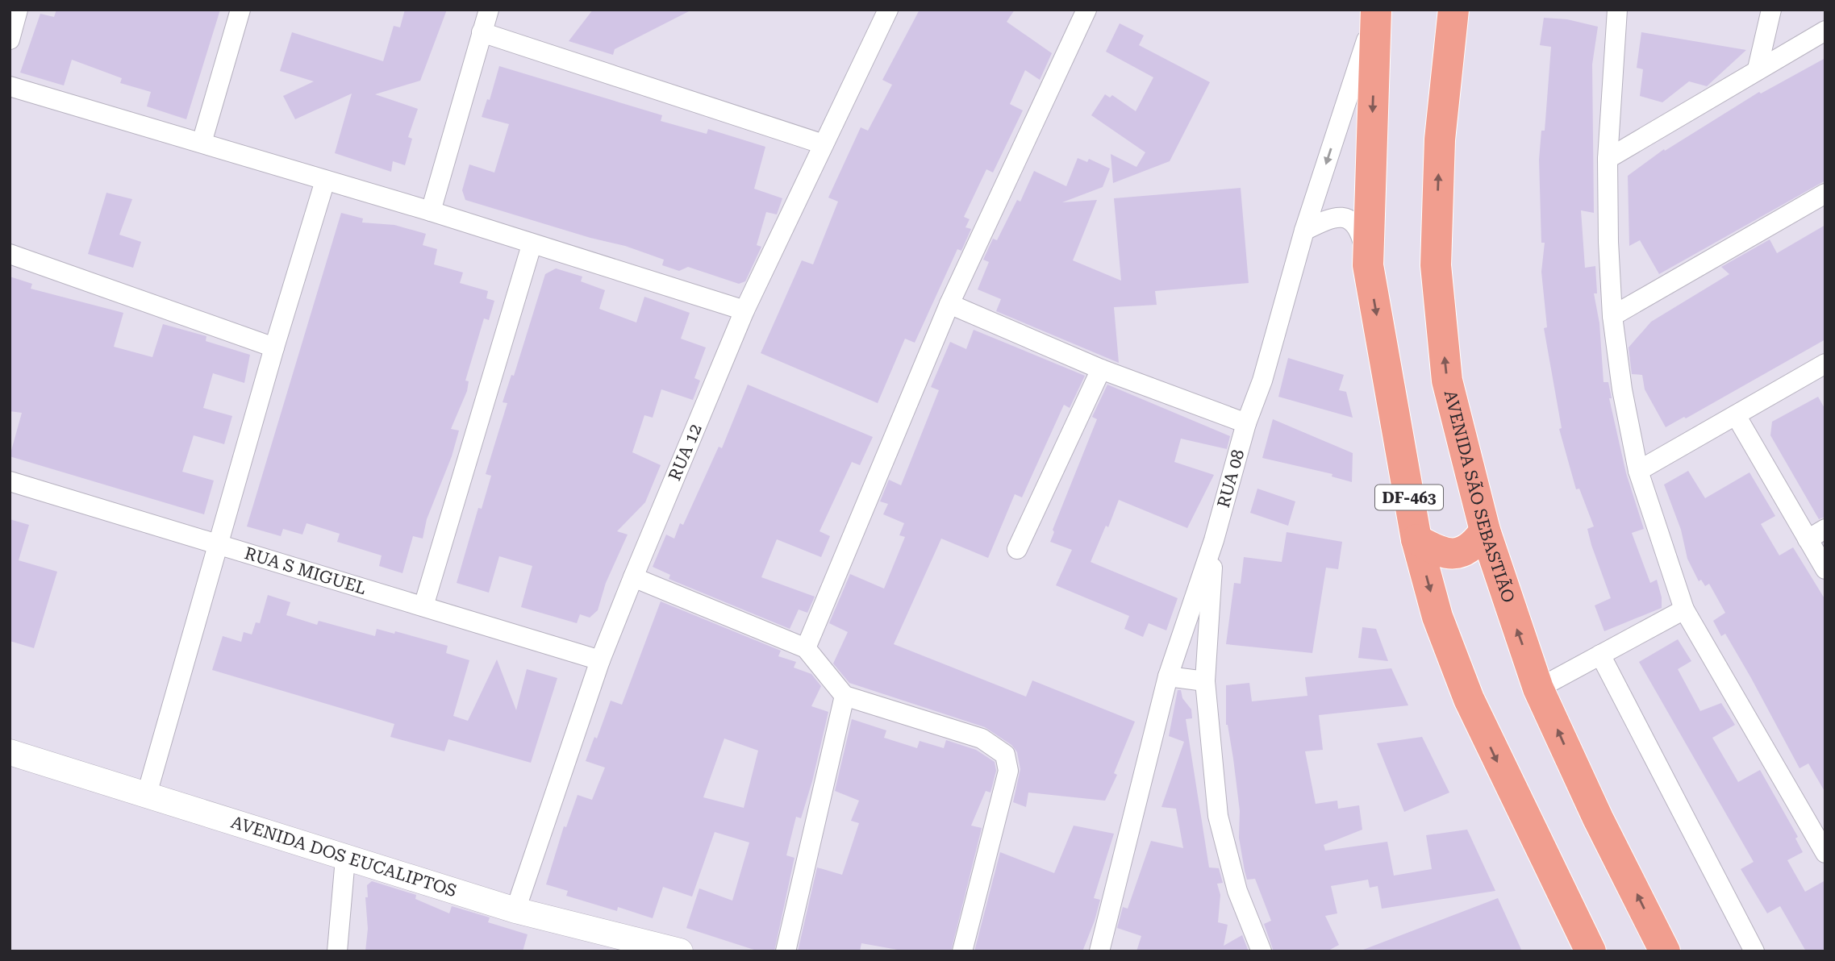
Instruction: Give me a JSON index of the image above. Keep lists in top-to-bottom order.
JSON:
{
  "streets": {
    "main road": ["AVENIDA SÃO SEBASTIÃO", "DF-463"],
    "street": [
      "RUA 12",
      "RUA 08",
      "RUA S MIGUEL",
      "AVENIDA DOS EUCALIPTOS"
    ]
  },
  "crossings": [
    ["RUA 12", "RUA S MIGUEL"],
    ["RUA 12", "AVENIDA DOS EUCALIPTOS"],
    ["RUA 08", "DF-463"]
  ]
}
